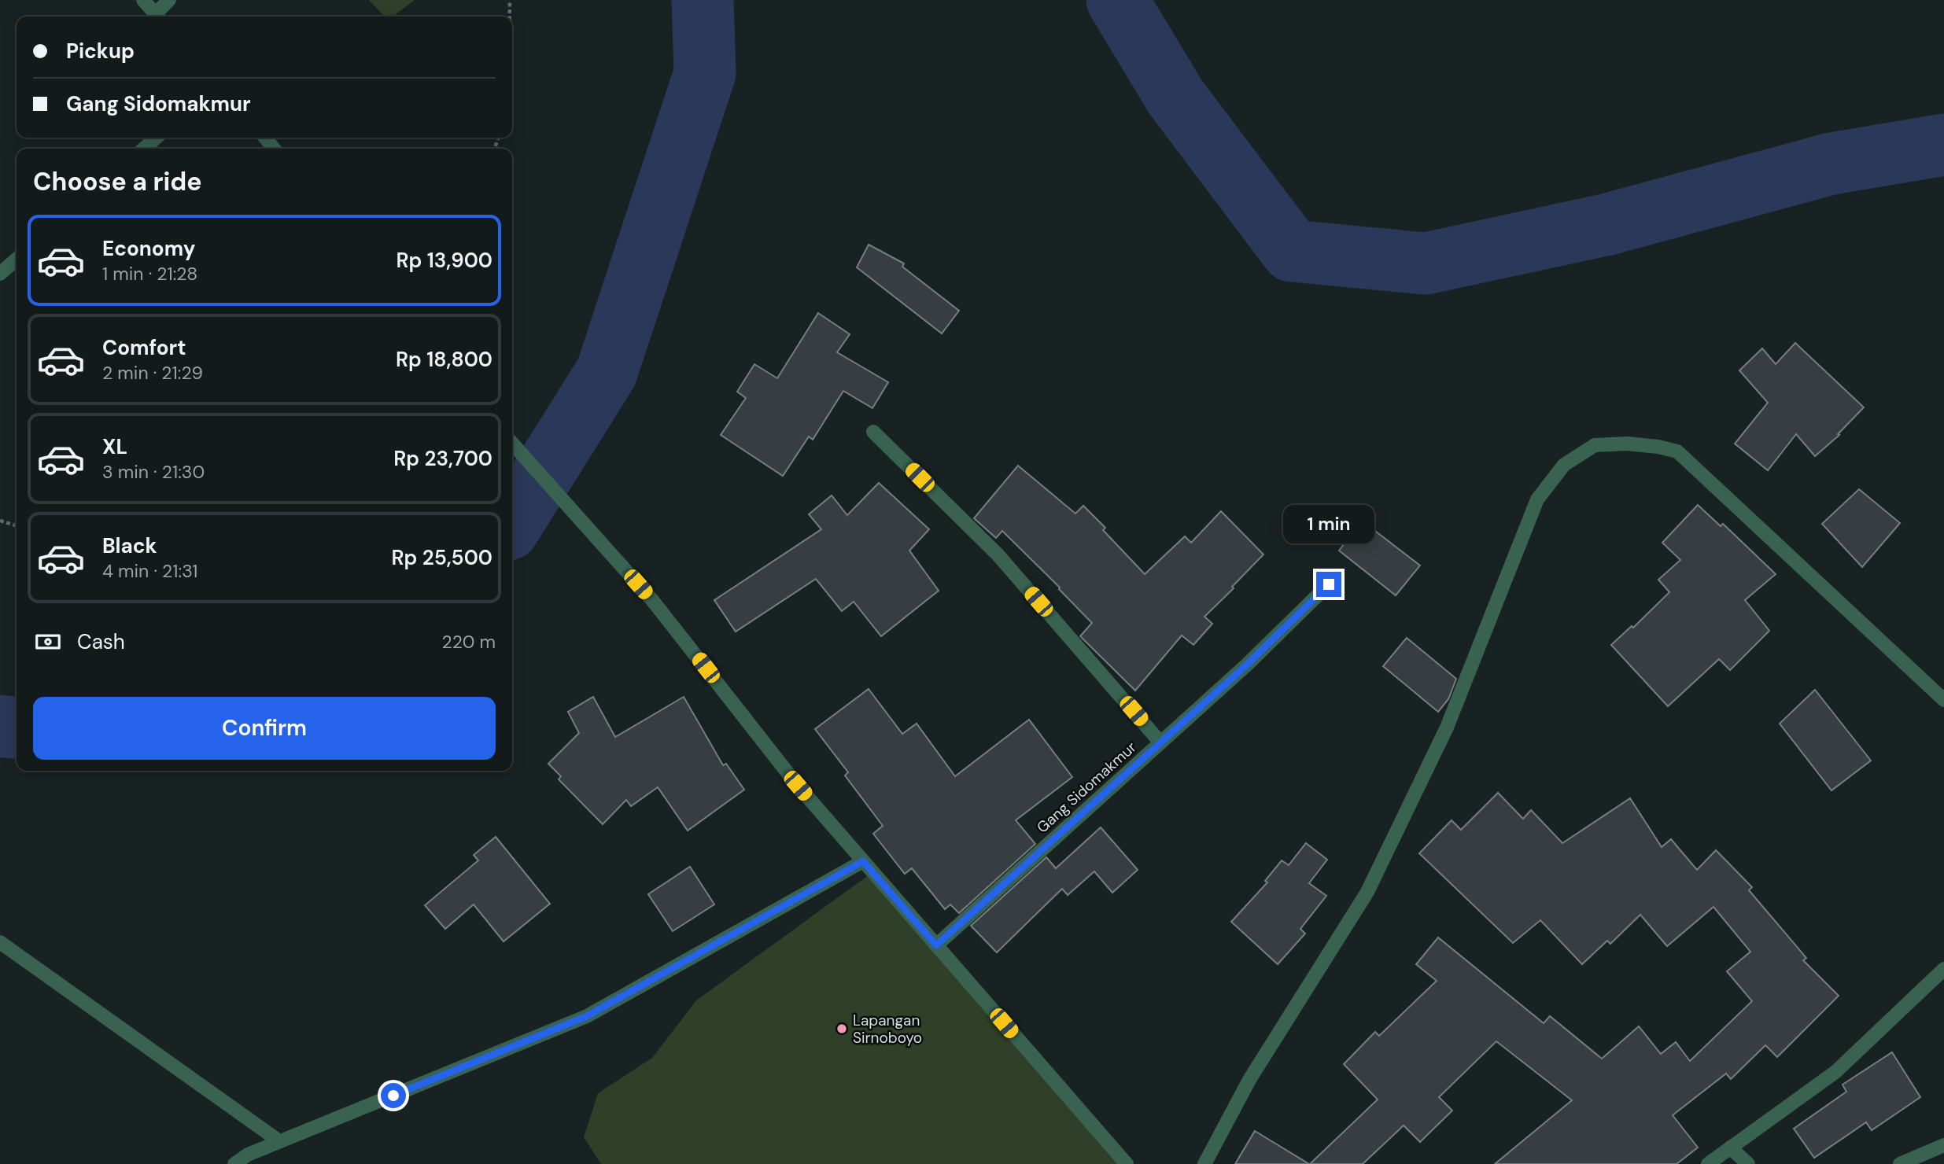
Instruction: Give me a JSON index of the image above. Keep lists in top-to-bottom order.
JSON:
{
  "streets": {
    "street": ["Gang Sidomakmur"]
  },
  "places": ["Lapangan Sirnoboyo"],
  "page": {
    "banner": ["Pickup", "Gang Sidomakmur"],
    "heading": "Choose a ride",
    "list": [
      {
        "name": "Economy",
        "note": "1 min · 21:28",
        "value": "Rp 13,900"
      },
      {
        "name": "Comfort",
        "note": "2 min · 21:29",
        "value": "Rp 18,800"
      },
      {
        "name": "XL",
        "note": "3 min · 21:30",
        "value": "Rp 23,700"
      },
      {
        "name": "Black",
        "note": "4 min · 21:31",
        "value": "Rp 25,500"
      }
    ],
    "bubble": "1 min",
    "pay": ["Cash", "220 m"],
    "buttons": "Confirm"
  }
}
